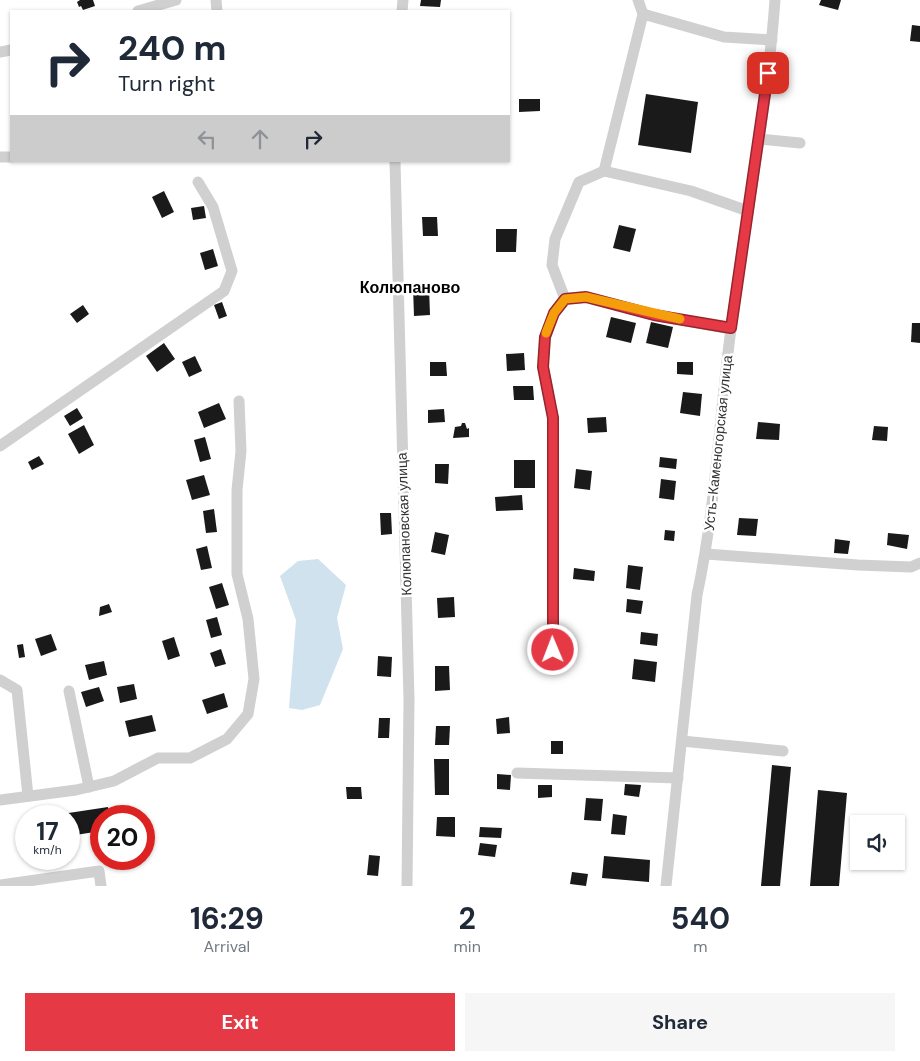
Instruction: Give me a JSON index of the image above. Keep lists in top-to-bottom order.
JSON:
{
  "streets": {
    "street": ["Усть-Каменогорская улица", "Колюпановская улица"]
  },
  "districts": ["Колюпаново"],
  "page": {
    "turn": ["240 m", "Turn right"],
    "speed": "17 km/h",
    "limit": "20",
    "eta": [
      "16:29",
      "Arrival",
      "2",
      "min",
      "540",
      "m"
    ],
    "buttons": ["Exit", "Share"]
  }
}
